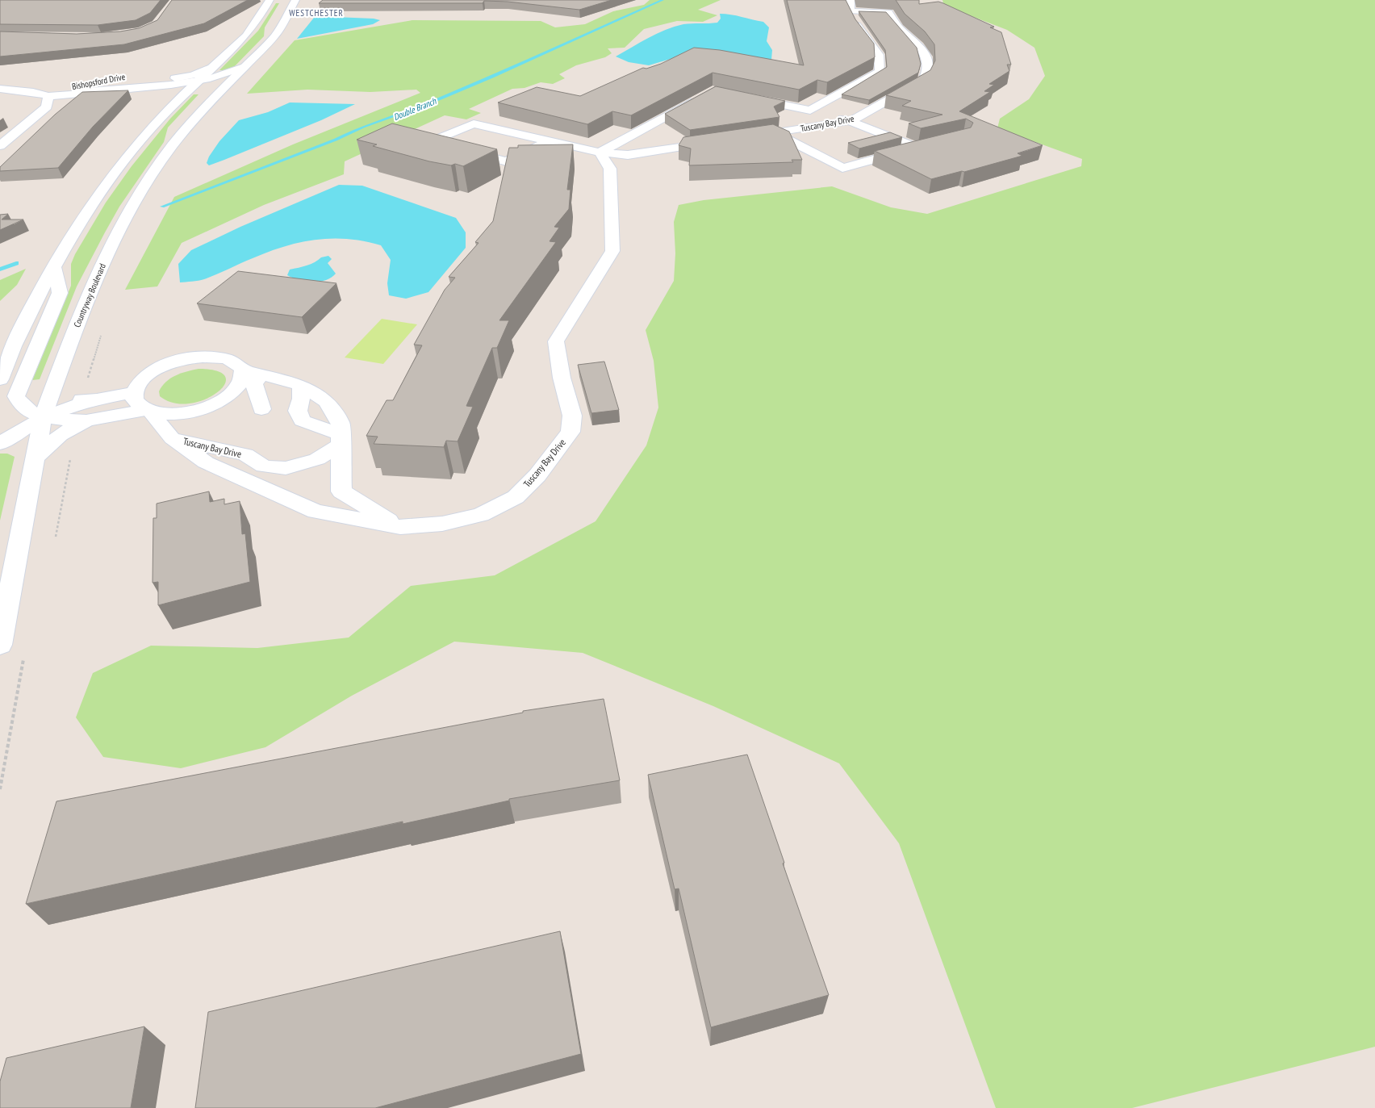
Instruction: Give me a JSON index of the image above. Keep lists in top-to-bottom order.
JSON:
{
  "streets": {
    "street": ["Bishopsford Drive", "Tuscany Bay Drive", "Countryway Boulevard"]
  },
  "crossings": [
    ["Bishopsford Drive", "Countryway Boulevard"]
  ],
  "districts": ["WESTCHESTER"],
  "water": ["Double Branch"]
}
